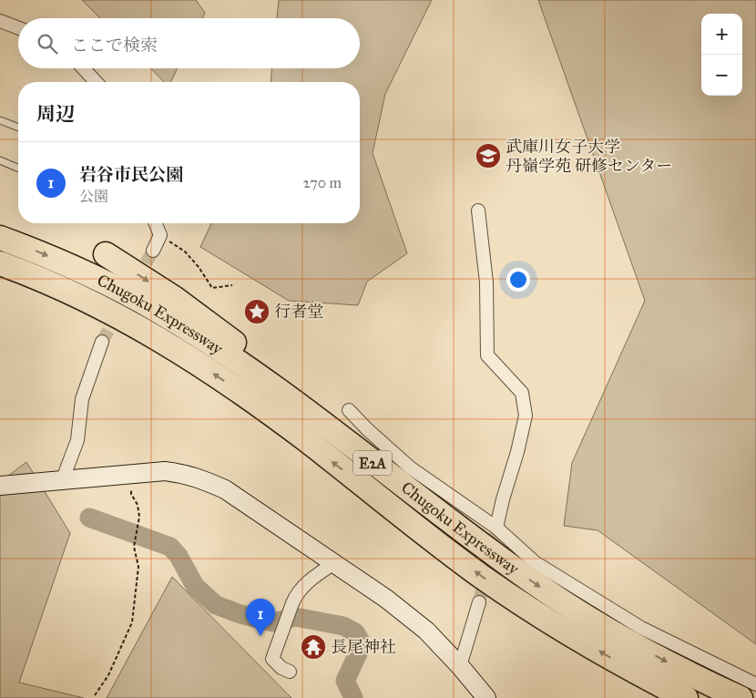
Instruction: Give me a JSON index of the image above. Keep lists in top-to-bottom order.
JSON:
{
  "streets": {
    "highway": ["Chugoku Expressway", "E2A"]
  },
  "places": {
    "school or university": ["武庫川女子大学 丹嶺学苑 研修センター"],
    "place": ["行者堂"],
    "temple": ["長尾神社"]
  },
  "page": {
    "map_buttons": ["+", "−"],
    "search": "ここで検索",
    "heading": "周辺",
    "list": [
      {
        "mark": "1",
        "name": "岩谷市民公園",
        "note": "公園",
        "value": "270 m"
      }
    ],
    "pins": "1"
  }
}
